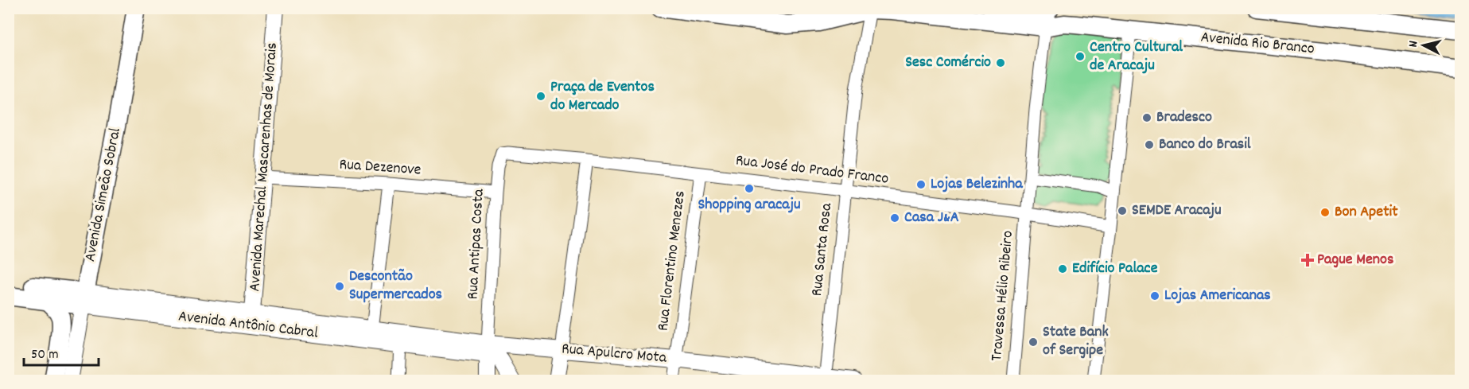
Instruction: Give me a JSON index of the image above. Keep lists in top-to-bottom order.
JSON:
{
  "streets": {
    "main road": [
      "Avenida Rio Branco",
      "Avenida Marechal Mascarenhas de Morais",
      "Avenida Simeão Sobral",
      "Avenida Antônio Cabral",
      "Rua Apulcro Mota"
    ],
    "street": [
      "Rua Dezenove",
      "Rua José do Prado Franco",
      "Rua Antipas Costa",
      "Rua Santa Rosa",
      "Rua Florentino Menezes",
      "Travessa Hélio Ribeiro"
    ]
  },
  "crossings": [
    ["Avenida Rio Branco", "Travessa Hélio Ribeiro"],
    ["Avenida Marechal Mascarenhas de Morais", "Rua Dezenove"],
    ["Avenida Marechal Mascarenhas de Morais", "Avenida Antônio Cabral"],
    ["Rua Dezenove", "Rua Antipas Costa"],
    ["Rua José do Prado Franco", "Rua Antipas Costa"],
    ["Rua José do Prado Franco", "Rua Santa Rosa"],
    ["Rua José do Prado Franco", "Rua Florentino Menezes"],
    ["Rua José do Prado Franco", "Travessa Hélio Ribeiro"],
    ["Avenida Simeão Sobral", "Avenida Antônio Cabral"],
    ["Rua Antipas Costa", "Avenida Antônio Cabral"],
    ["Rua Antipas Costa", "Rua Apulcro Mota"],
    ["Rua Santa Rosa", "Rua Apulcro Mota"],
    ["Rua Florentino Menezes", "Rua Apulcro Mota"],
    ["Avenida Antônio Cabral", "Rua Apulcro Mota"]
  ],
  "places": {
    "other": [
      "Centro Cultural de Aracaju",
      "Sesc Comércio",
      "Praça de Eventos do Mercado",
      "Bradesco",
      "Banco do Brasil",
      "Lojas Belezinha",
      "Shopping aracaju",
      "SEMDE Aracaju",
      "Bon Apetit",
      "Casa J&A",
      "Edifício Palace",
      "Descontão Supermercados",
      "Lojas Americanas",
      "State Bank of Sergipe"
    ],
    "health": ["Pague Menos"]
  },
  "scale_bar": "50 m",
  "north": "left"
}
